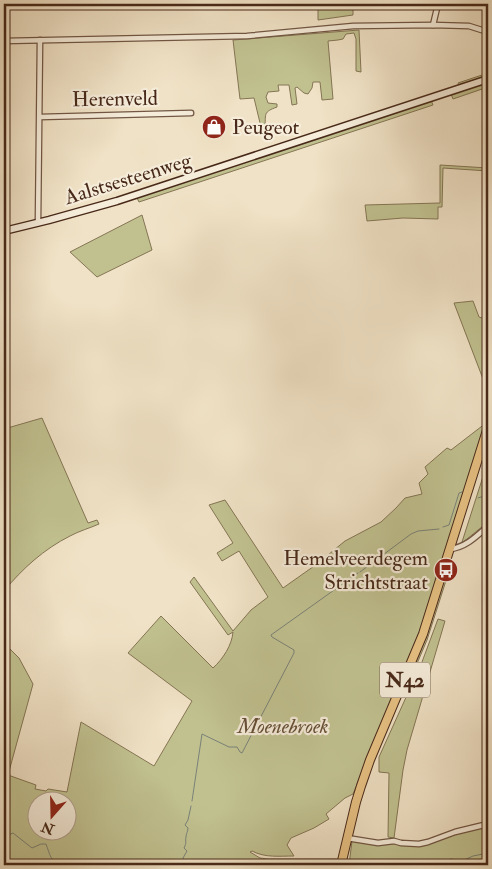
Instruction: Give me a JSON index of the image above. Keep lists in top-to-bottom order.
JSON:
{
  "streets": {
    "main road": ["Aalstsesteenweg", "N42"],
    "street": ["Herenveld"]
  },
  "parks": ["Moenebroek"],
  "places": {
    "shop": ["Peugeot"],
    "bus stop": ["Hemelveerdegem Strichtstraat"]
  },
  "north": "bottom"
}
